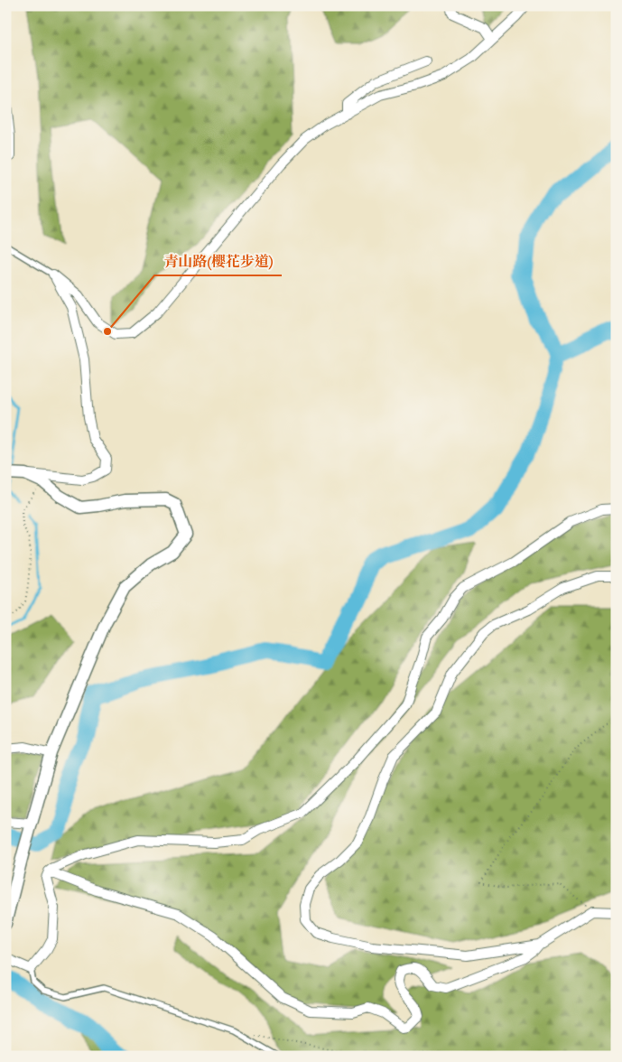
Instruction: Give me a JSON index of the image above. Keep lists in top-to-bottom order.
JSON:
{
  "places": ["青山路(櫻花步道)"]
}
